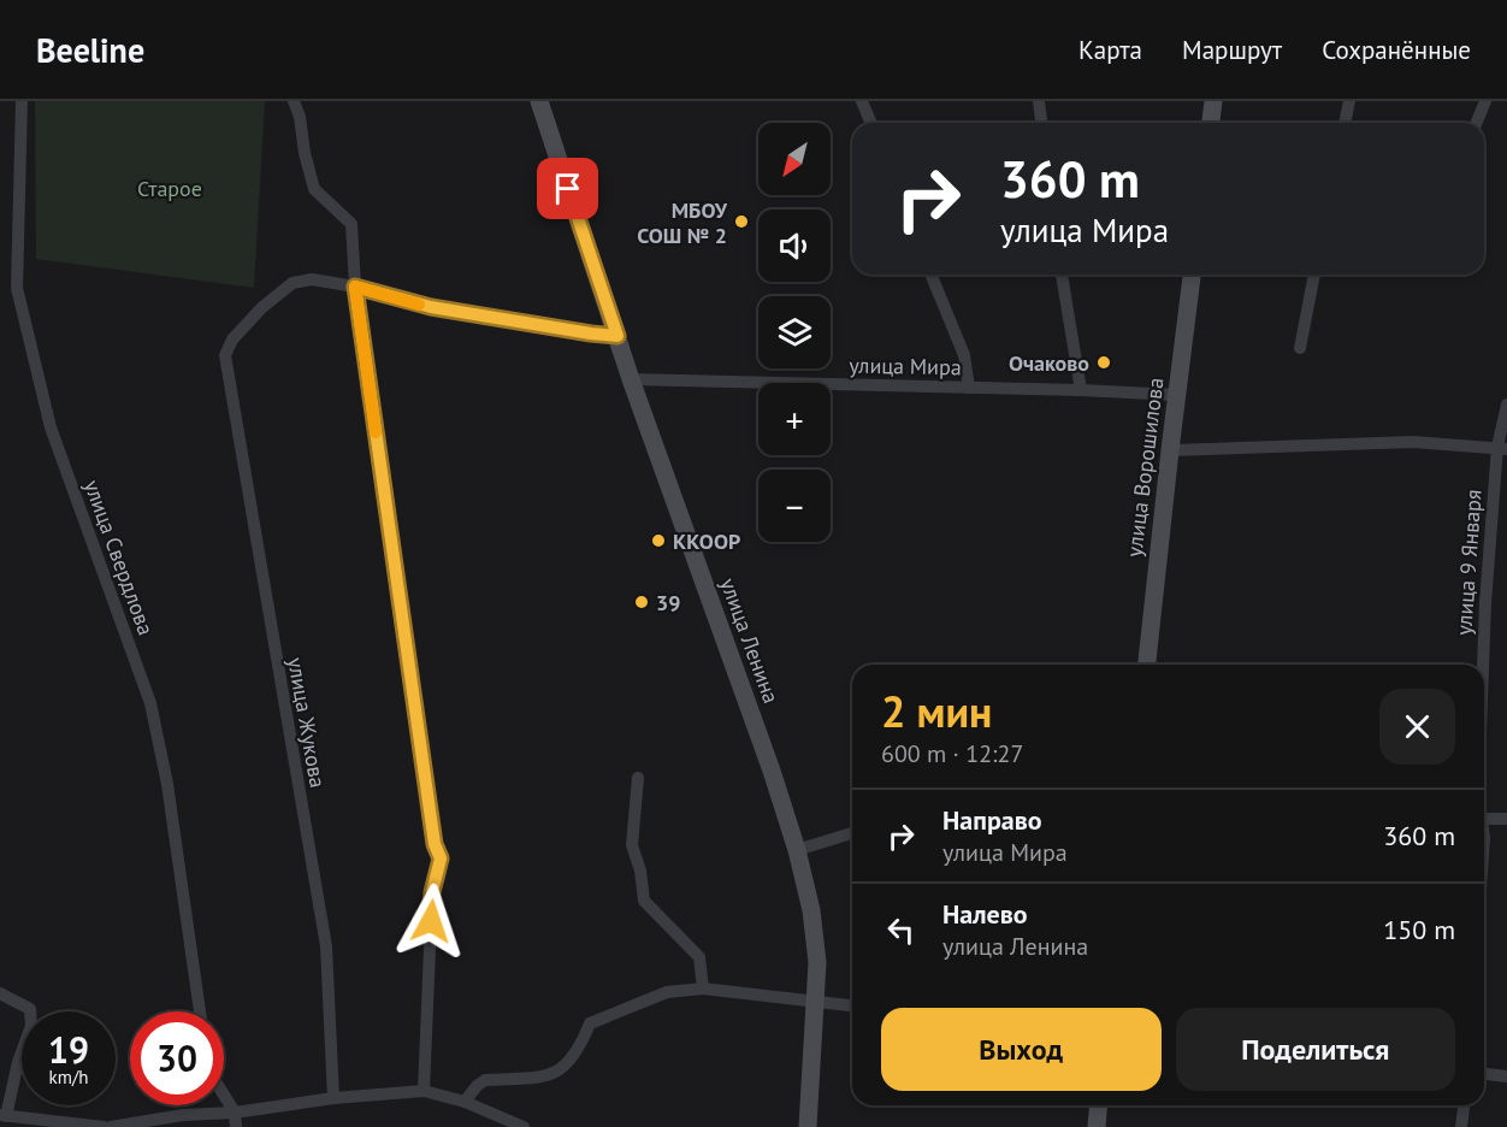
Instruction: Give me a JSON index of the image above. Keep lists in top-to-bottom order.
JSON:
{
  "streets": {
    "main road": ["улица Ворошилова", "улица Ленина"],
    "street": [
      "улица Мира",
      "улица Свердлова",
      "улица 9 Января",
      "улица Жукова"
    ]
  },
  "crossings": [
    ["улица Мира", "улица Ворошилова"],
    ["улица Мира", "улица Ленина"]
  ],
  "parks": ["Старое"],
  "places": [
    "МБОУ СОШ № 2",
    "Очаково",
    "ККООР",
    "39"
  ],
  "north": "bottom left",
  "page": {
    "header": "Beeline",
    "nav": ["Карта", "Маршрут", "Сохранённые"],
    "map_buttons": ["+", "−"],
    "turn": ["360 m", "улица Мира"],
    "heading": ["2 мин", "600 m · 12:27"],
    "list": [
      {
        "name": "Направо",
        "note": "улица Мира",
        "value": "360 m"
      },
      {
        "name": "Налево",
        "note": "улица Ленина",
        "value": "150 m"
      }
    ],
    "buttons": ["Выход", "Поделиться"],
    "speed": "19 km/h",
    "limit": "30"
  }
}
